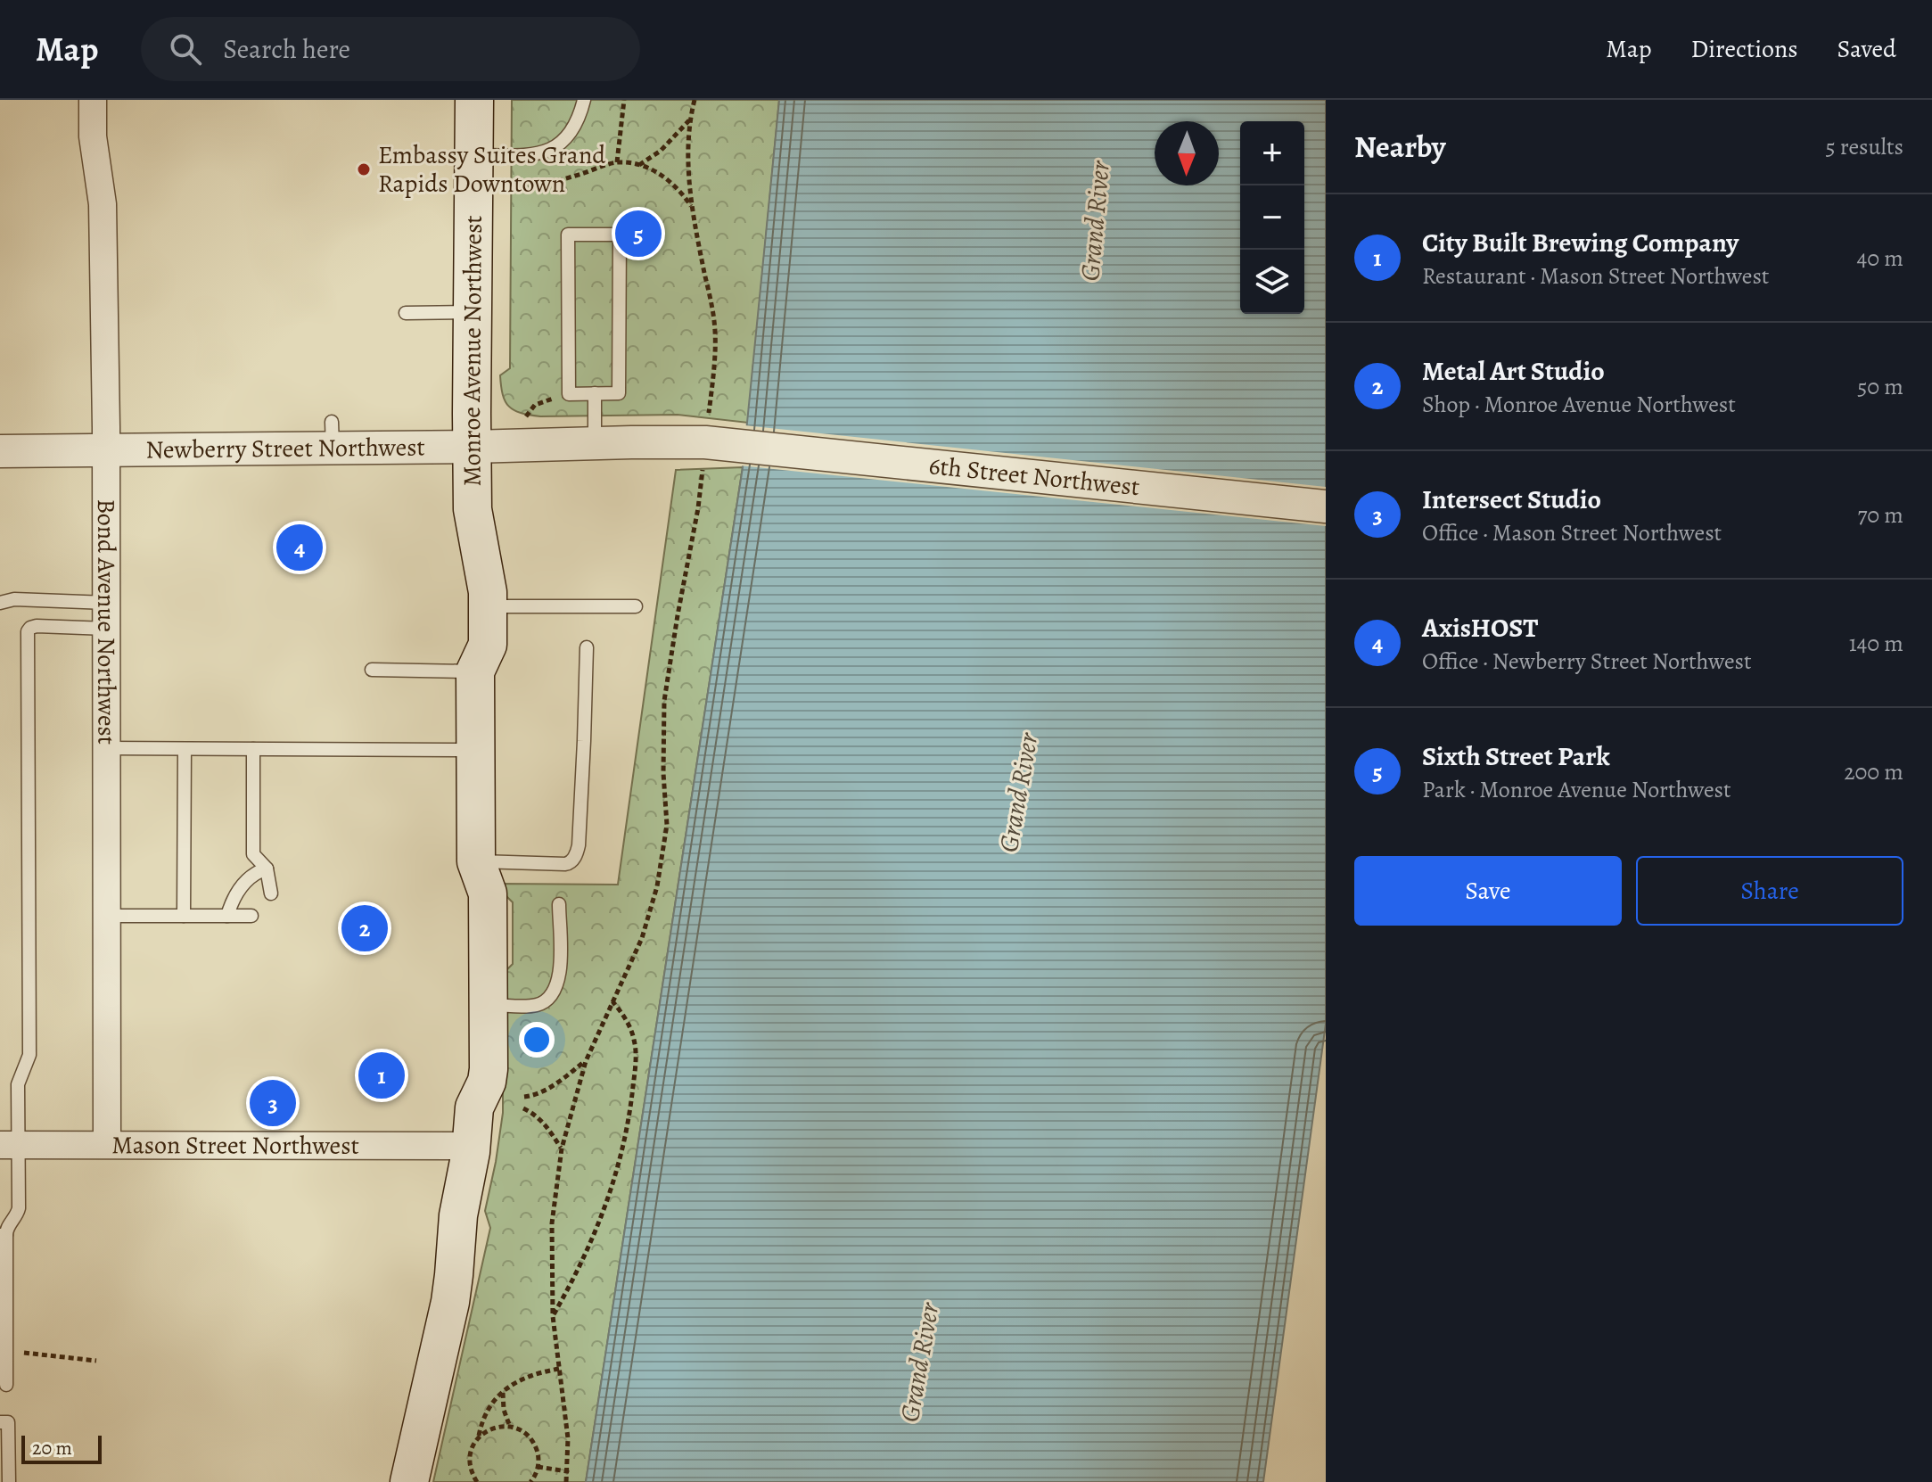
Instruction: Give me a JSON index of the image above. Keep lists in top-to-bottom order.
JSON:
{
  "streets": {
    "main road": ["Monroe Avenue Northwest"],
    "street": [
      "Newberry Street Northwest",
      "6th Street Northwest",
      "Bond Avenue Northwest",
      "Mason Street Northwest"
    ]
  },
  "crossings": [
    ["Monroe Avenue Northwest", "Newberry Street Northwest"],
    ["Monroe Avenue Northwest", "Mason Street Northwest"],
    ["Newberry Street Northwest", "6th Street Northwest"],
    ["Newberry Street Northwest", "Bond Avenue Northwest"],
    ["Bond Avenue Northwest", "Mason Street Northwest"]
  ],
  "water": ["Grand River"],
  "places": ["Embassy Suites Grand Rapids Downtown"],
  "scale_bar": "20 m",
  "north": "bottom",
  "page": {
    "header": "Map",
    "search": "Search here",
    "nav": ["Map", "Directions", "Saved"],
    "heading": ["Nearby", "5 results"],
    "map_buttons": ["+", "−"],
    "list": [
      {
        "mark": "1",
        "name": "City Built Brewing Company",
        "note": "Restaurant · Mason Street Northwest",
        "value": "40 m"
      },
      {
        "mark": "2",
        "name": "Metal Art Studio",
        "note": "Shop · Monroe Avenue Northwest",
        "value": "50 m"
      },
      {
        "mark": "3",
        "name": "Intersect Studio",
        "note": "Office · Mason Street Northwest",
        "value": "70 m"
      },
      {
        "mark": "4",
        "name": "AxisHOST",
        "note": "Office · Newberry Street Northwest",
        "value": "140 m"
      },
      {
        "mark": "5",
        "name": "Sixth Street Park",
        "note": "Park · Monroe Avenue Northwest",
        "value": "200 m"
      }
    ],
    "pins": [
      "5",
      "4",
      "2",
      "1",
      "3"
    ],
    "buttons": ["Save", "Share"],
    "scale": "20 m"
  }
}
